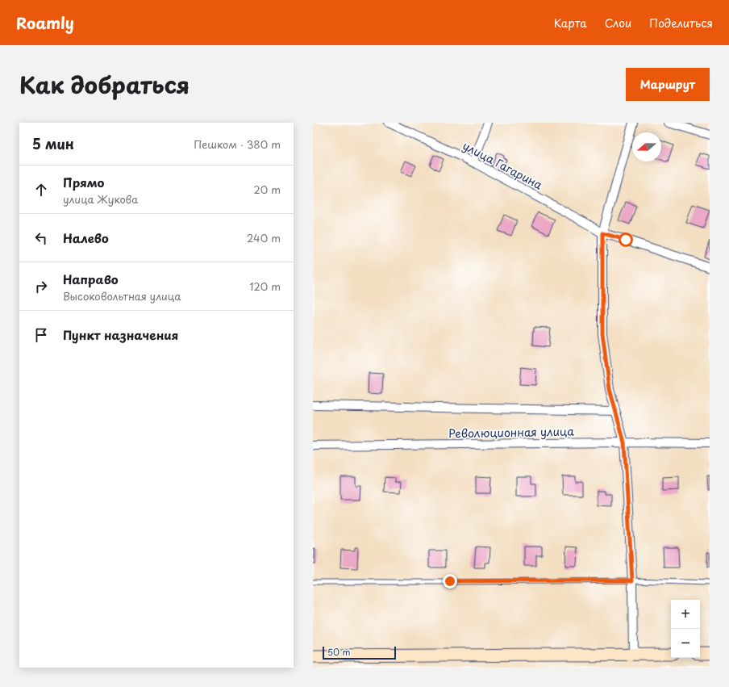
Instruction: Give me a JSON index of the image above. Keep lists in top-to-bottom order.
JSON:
{
  "streets": {
    "street": ["улица Гагарина", "Революционная улица"]
  },
  "scale_bar": "50 m",
  "north": "left",
  "page": {
    "header": "Roamly",
    "nav": ["Карта", "Слои", "Поделиться"],
    "title": "Как добраться",
    "buttons": "Маршрут",
    "heading": ["5 мин", "Пешком · 380 m"],
    "list": [
      ["Прямо", "улица Жукова", "20 m"],
      ["Налево", "240 m"],
      ["Направо", "Высоковольтная улица", "120 m"],
      "Пункт назначения"
    ],
    "map_buttons": ["+", "−"],
    "scale": "50 m"
  }
}
